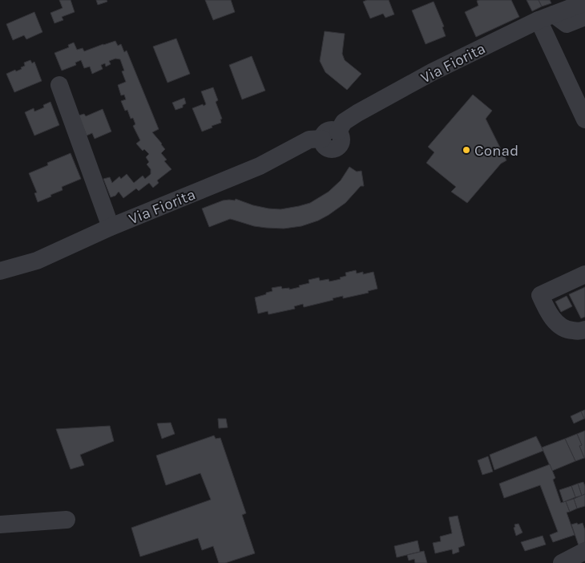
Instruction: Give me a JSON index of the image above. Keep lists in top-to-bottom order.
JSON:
{
  "streets": {
    "street": ["Via Fiorita"]
  },
  "places": ["Conad"]
}
